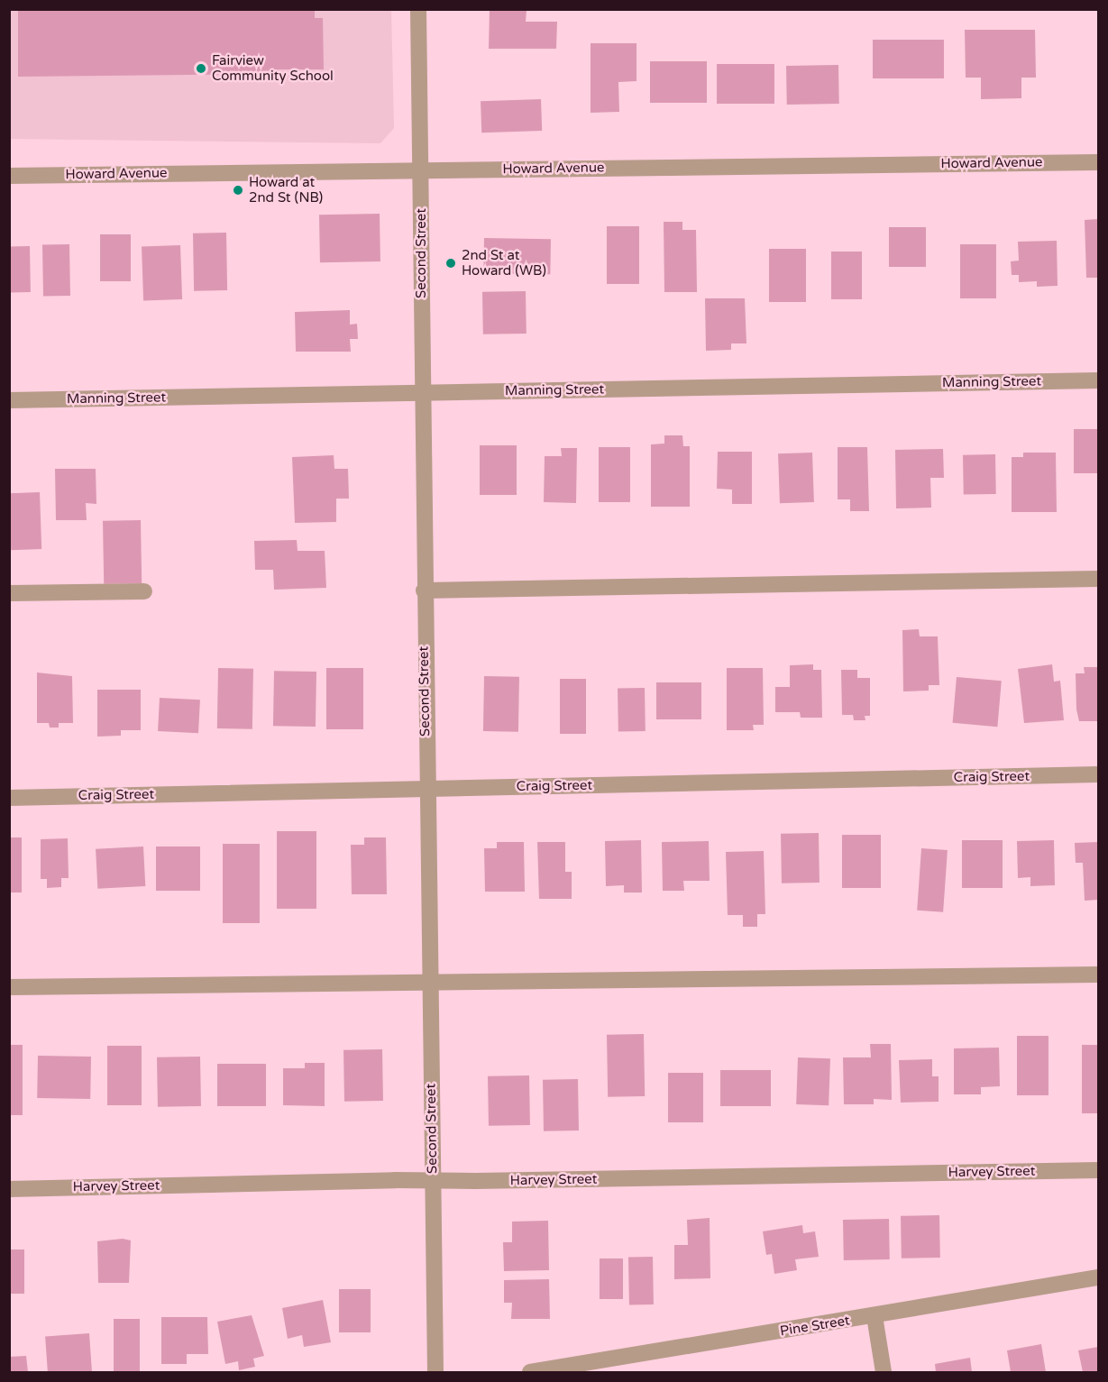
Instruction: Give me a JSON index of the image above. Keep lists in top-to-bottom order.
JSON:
{
  "streets": {
    "street": [
      "Howard Avenue",
      "Second Street",
      "Manning Street",
      "Craig Street",
      "Harvey Street",
      "Pine Street"
    ]
  },
  "crossings": [
    ["Howard Avenue", "Second Street"],
    ["Second Street", "Manning Street"],
    ["Second Street", "Craig Street"],
    ["Second Street", "Harvey Street"]
  ],
  "places": ["Fairview Community School", "Howard at 2nd St (NB)", "2nd St at Howard (WB)"]
}
